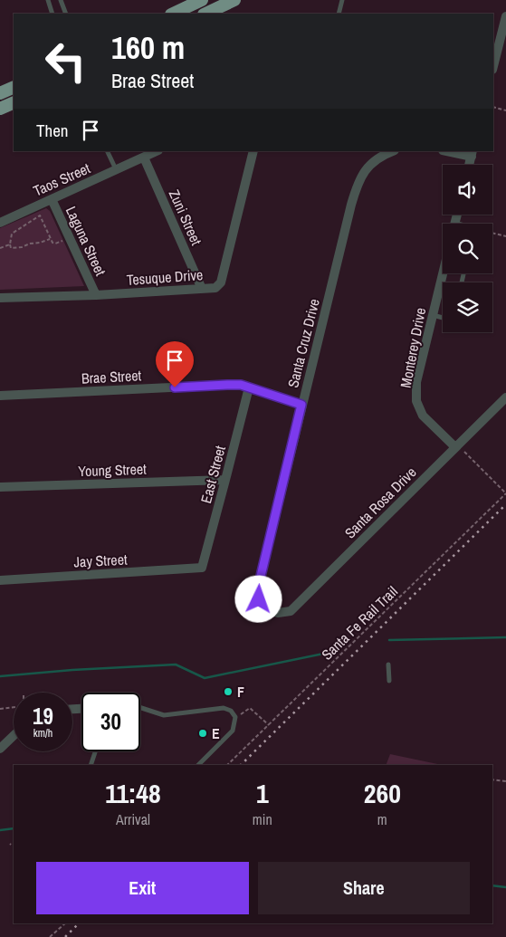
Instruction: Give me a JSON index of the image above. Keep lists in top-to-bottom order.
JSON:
{
  "streets": {
    "street": [
      "Taos Street",
      "Zuni Street",
      "Laguna Street",
      "Tesuque Drive",
      "Santa Cruz Drive",
      "Monterey Drive",
      "Brae Street",
      "Young Street",
      "East Street",
      "Santa Rosa Drive",
      "Jay Street"
    ],
    "path": ["Santa Fe Rail Trail"]
  },
  "crossings": [
    ["Taos Street", "Zuni Street"],
    ["Taos Street", "Laguna Street"],
    ["Zuni Street", "Tesuque Drive"],
    ["Laguna Street", "Tesuque Drive"],
    ["Santa Cruz Drive", "Brae Street"],
    ["Santa Cruz Drive", "Santa Rosa Drive"],
    ["Monterey Drive", "Santa Rosa Drive"],
    ["Brae Street", "East Street"],
    ["Young Street", "East Street"],
    ["East Street", "Jay Street"]
  ],
  "places": ["F", "E"],
  "page": {
    "turn": ["160 m", "Brae Street"],
    "then": "Then",
    "speed": "19 km/h",
    "limit": "30",
    "eta": [
      "11:48",
      "Arrival",
      "1",
      "min",
      "260",
      "m"
    ],
    "buttons": ["Exit", "Share"]
  }
}
